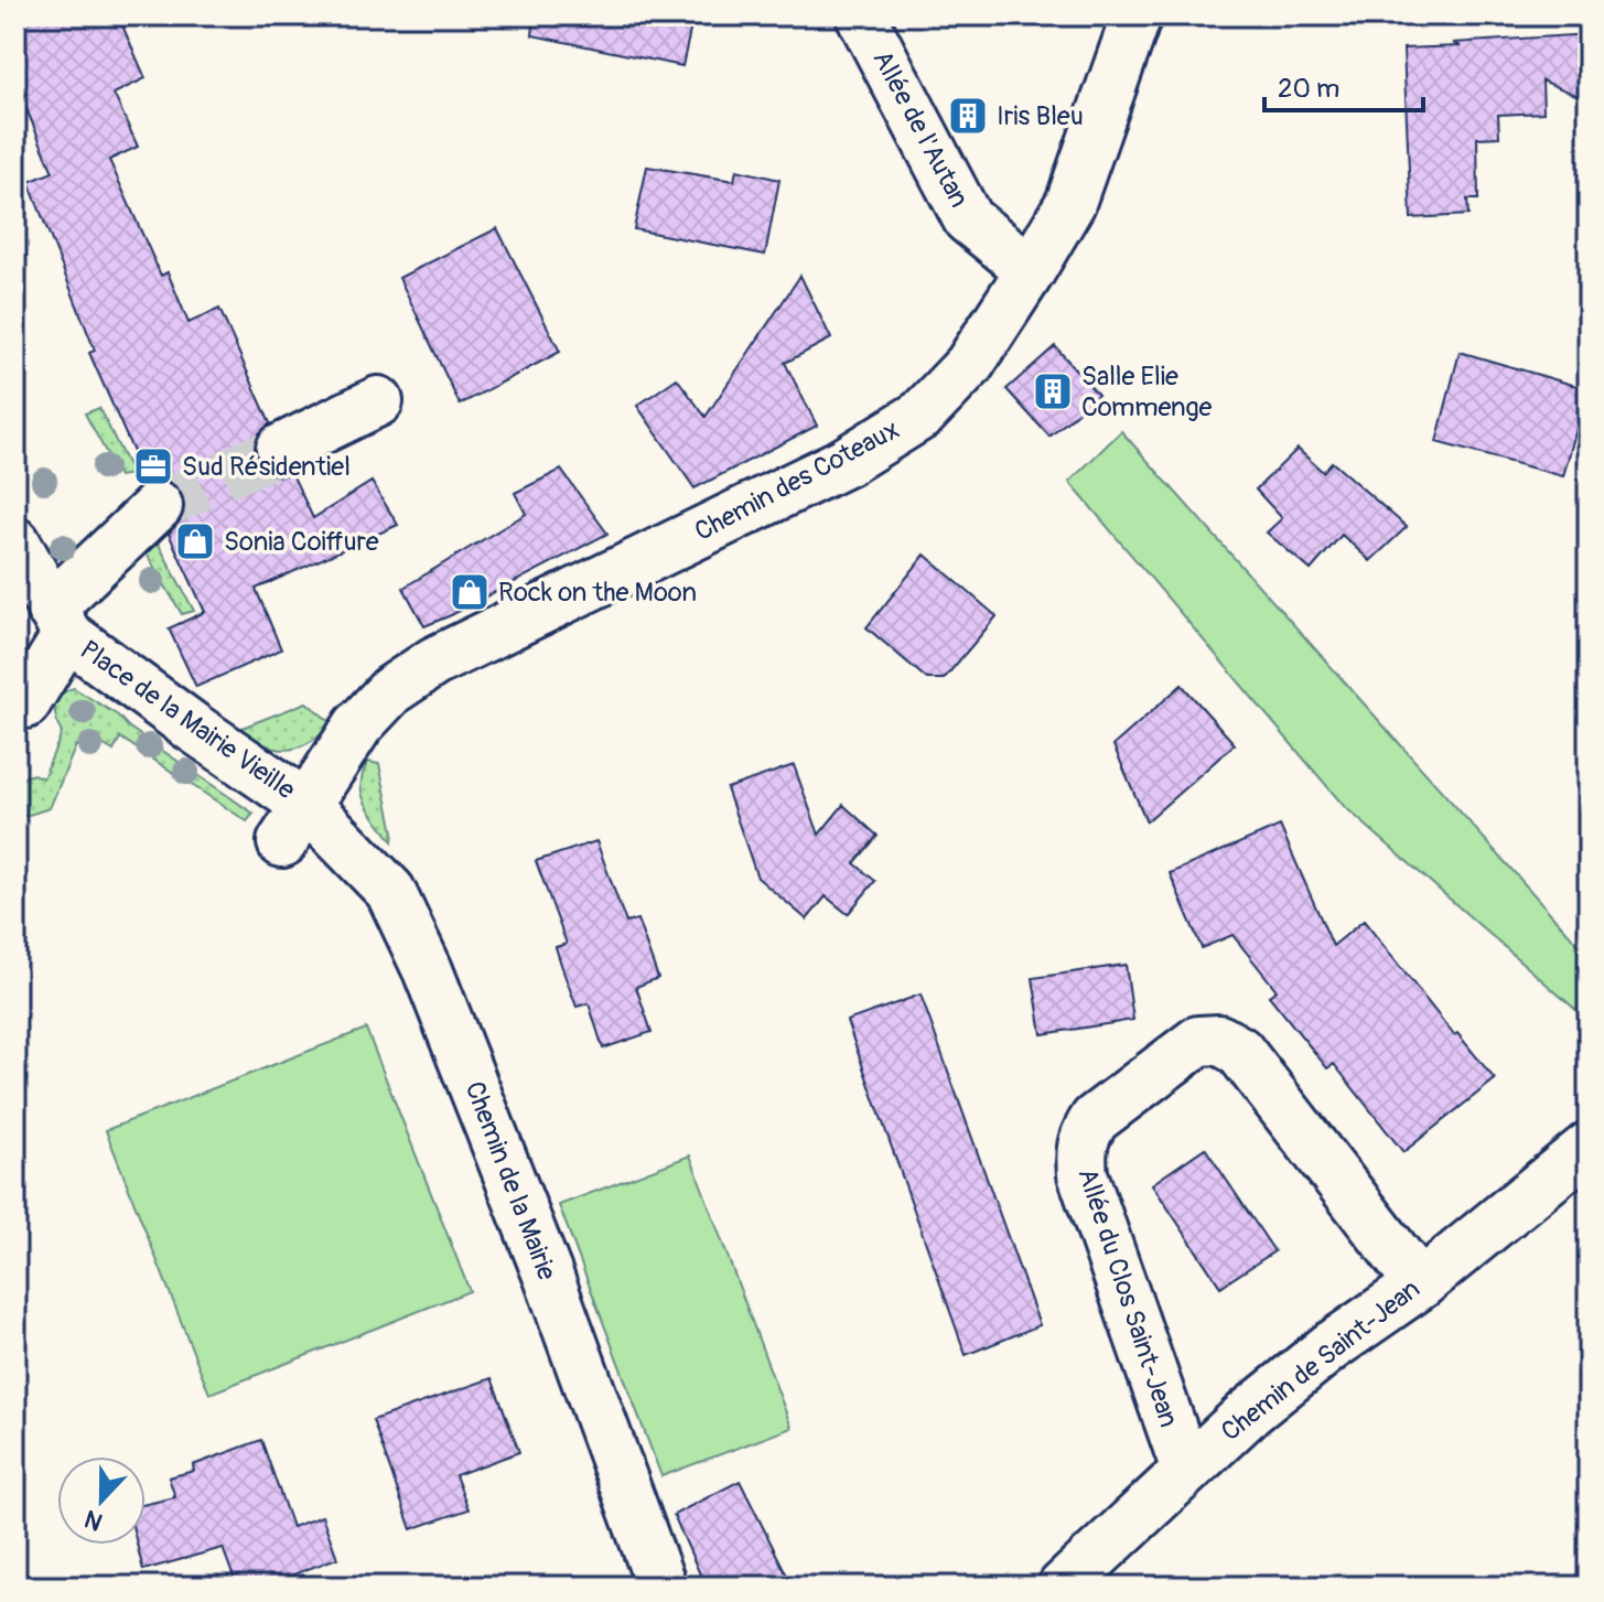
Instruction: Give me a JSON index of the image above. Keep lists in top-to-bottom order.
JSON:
{
  "streets": {
    "street": [
      "Allée de l'Autan",
      "Chemin des Coteaux",
      "Place de la Mairie Vieille",
      "Chemin de la Mairie",
      "Allée du Clos Saint-Jean",
      "Chemin de Saint-Jean"
    ]
  },
  "crossings": [
    ["Allée de l'Autan", "Chemin des Coteaux"],
    ["Chemin des Coteaux", "Place de la Mairie Vieille"],
    ["Chemin des Coteaux", "Chemin de la Mairie"],
    ["Place de la Mairie Vieille", "Chemin de la Mairie"],
    ["Allée du Clos Saint-Jean", "Chemin de Saint-Jean"]
  ],
  "places": {
    "building": ["Iris Bleu", "Salle Elie Commenge"],
    "office": ["Sud Résidentiel"],
    "shop": ["Sonia Coiffure", "Rock on the Moon"]
  },
  "scale_bar": "20 m",
  "north": "bottom"
}
